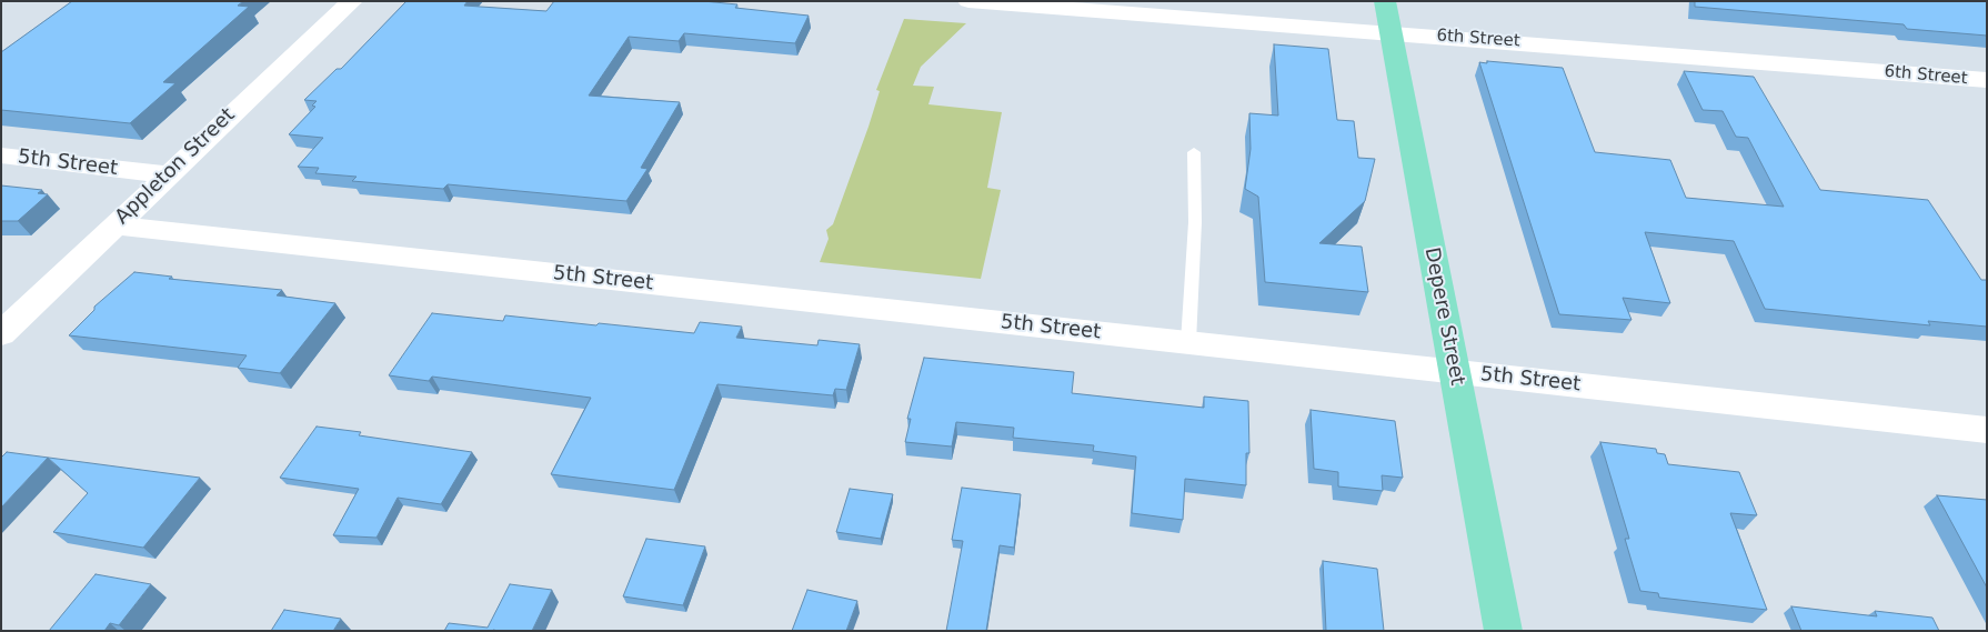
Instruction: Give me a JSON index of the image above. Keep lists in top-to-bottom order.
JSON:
{
  "streets": {
    "main road": ["Depere Street"],
    "street": ["6th Street", "5th Street", "Appleton Street"]
  },
  "crossings": [
    ["6th Street", "Depere Street"],
    ["5th Street", "Appleton Street"],
    ["5th Street", "Depere Street"]
  ]
}
